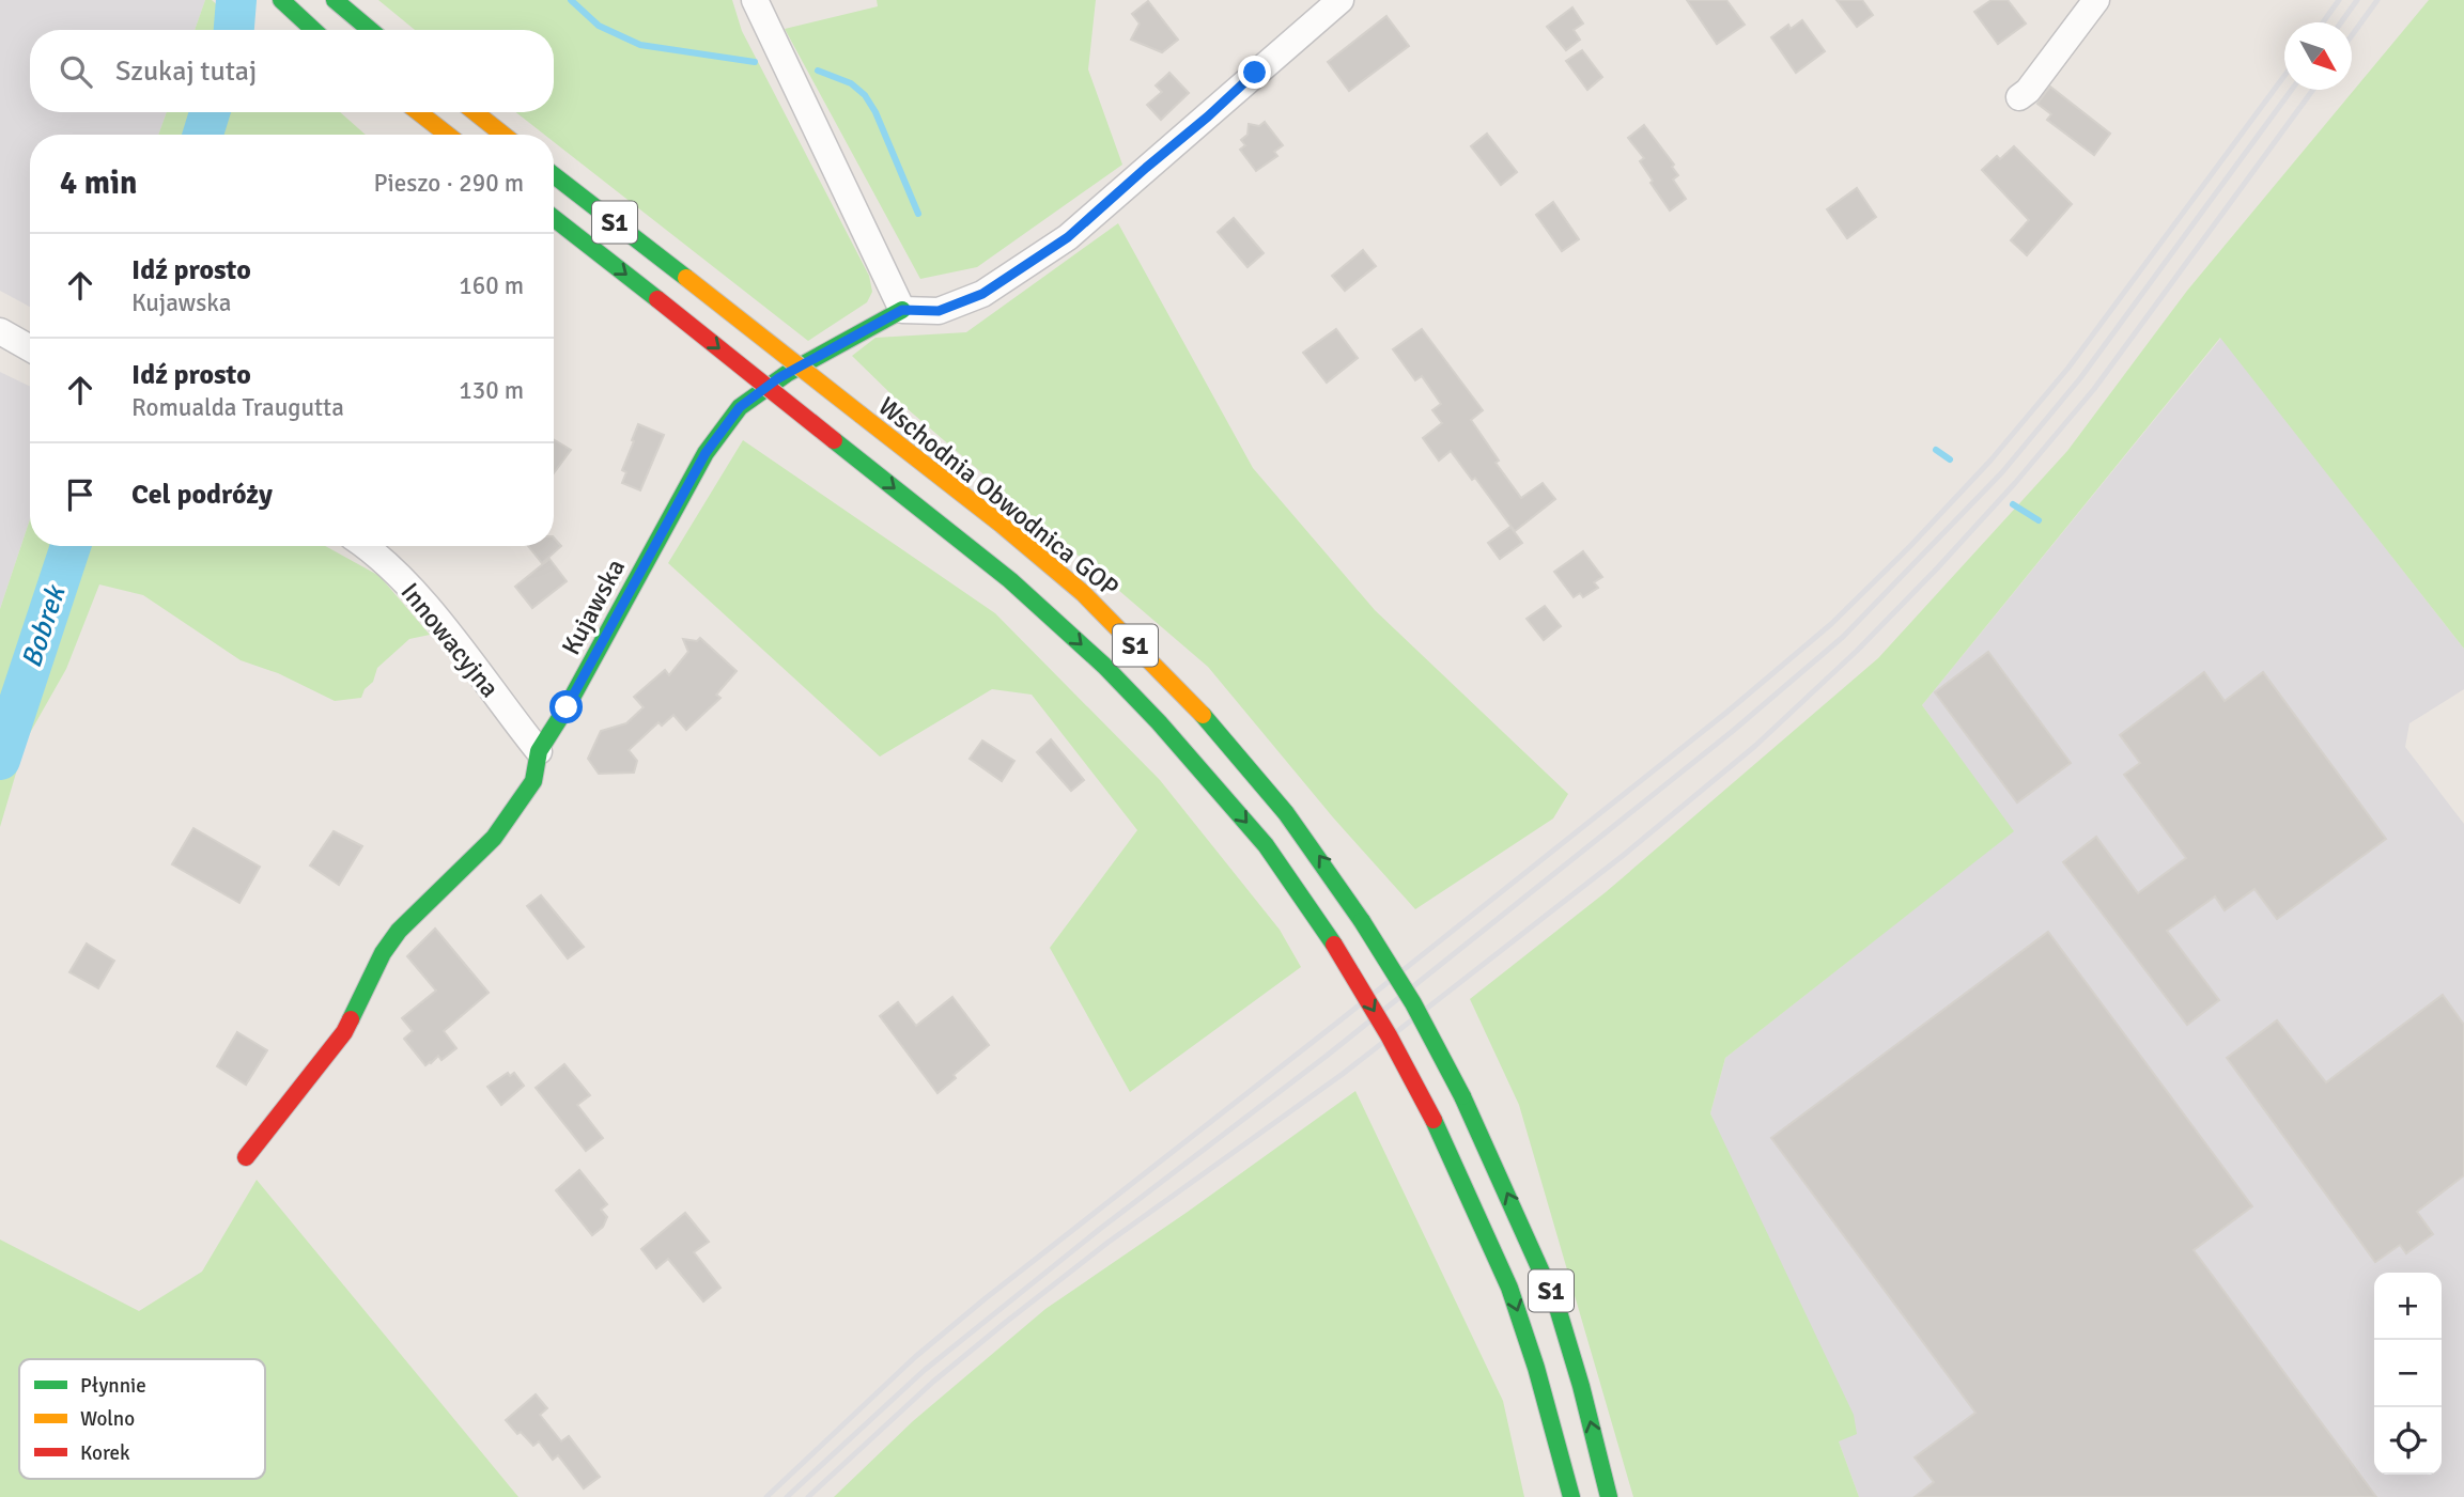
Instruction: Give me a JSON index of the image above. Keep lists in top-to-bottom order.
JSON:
{
  "streets": {
    "main road": ["S1", "Wschodnia Obwodnica GOP", "Kujawska"],
    "street": ["Innowacyjna"]
  },
  "crossings": [
    ["Kujawska", "Innowacyjna"]
  ],
  "water": ["Bobrek"],
  "legend": ["Płynnie", "Wolno", "Korek"],
  "north": "bottom right",
  "page": {
    "search": "Szukaj tutaj",
    "heading": ["4 min", "Pieszo · 290 m"],
    "list": [
      ["Idź prosto", "Kujawska", "160 m"],
      ["Idź prosto", "Romualda Traugutta", "130 m"],
      "Cel podróży"
    ],
    "map_buttons": ["+", "−"]
  }
}
